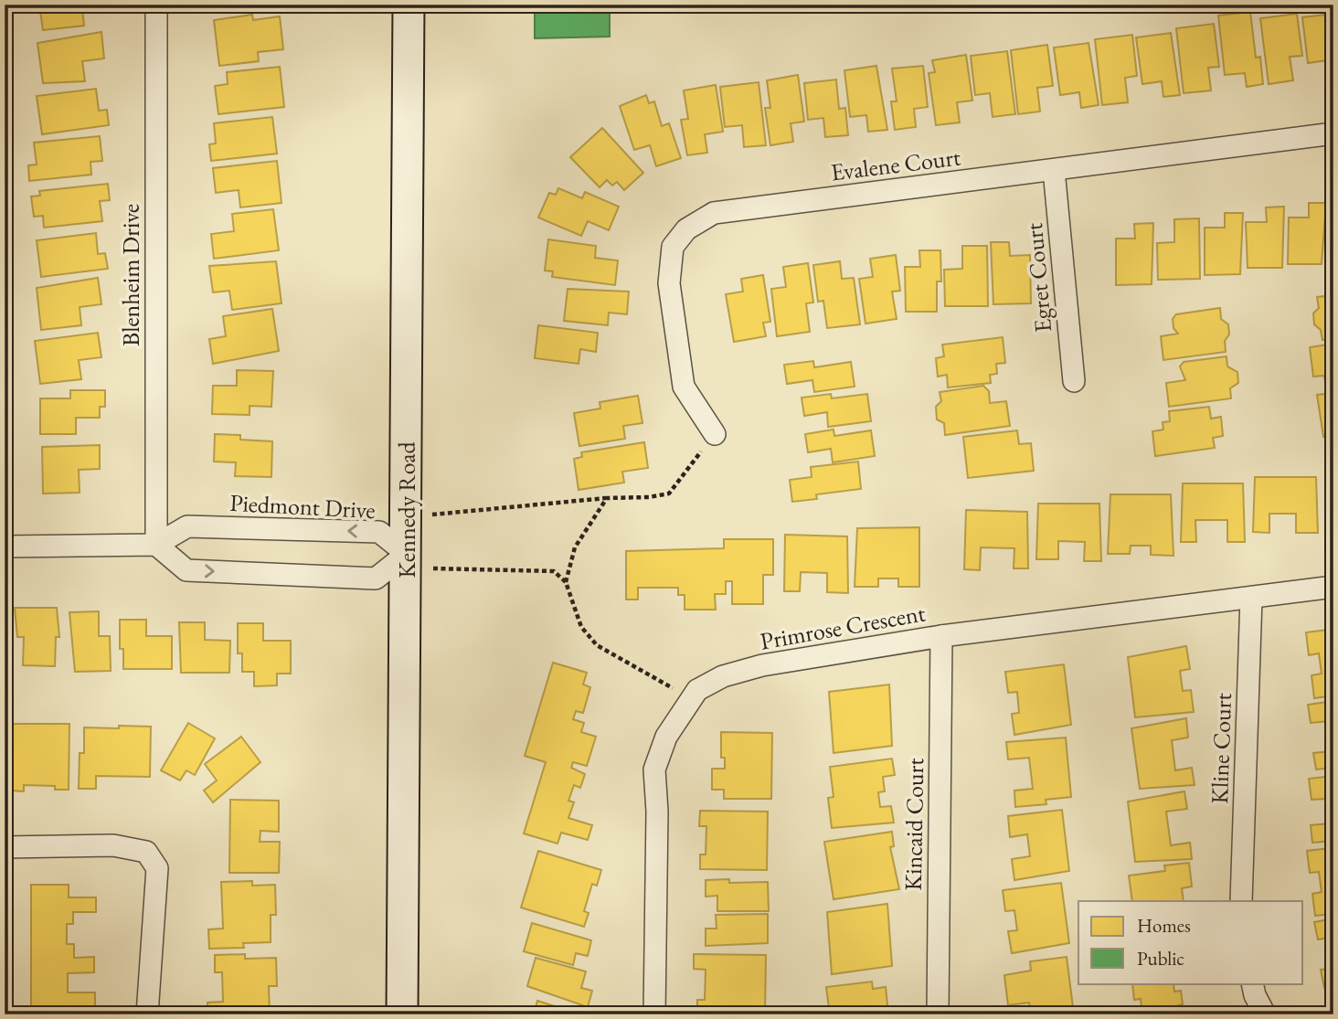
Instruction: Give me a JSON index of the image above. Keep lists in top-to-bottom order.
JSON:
{
  "streets": {
    "main road": ["Kennedy Road"],
    "street": [
      "Evalene Court",
      "Blenheim Drive",
      "Egret Court",
      "Piedmont Drive",
      "Primrose Crescent",
      "Kline Court",
      "Kincaid Court"
    ]
  },
  "crossings": [
    ["Evalene Court", "Egret Court"],
    ["Blenheim Drive", "Piedmont Drive"],
    ["Piedmont Drive", "Kennedy Road"],
    ["Primrose Crescent", "Kline Court"],
    ["Primrose Crescent", "Kincaid Court"]
  ],
  "legend": ["Homes", "Public"]
}
